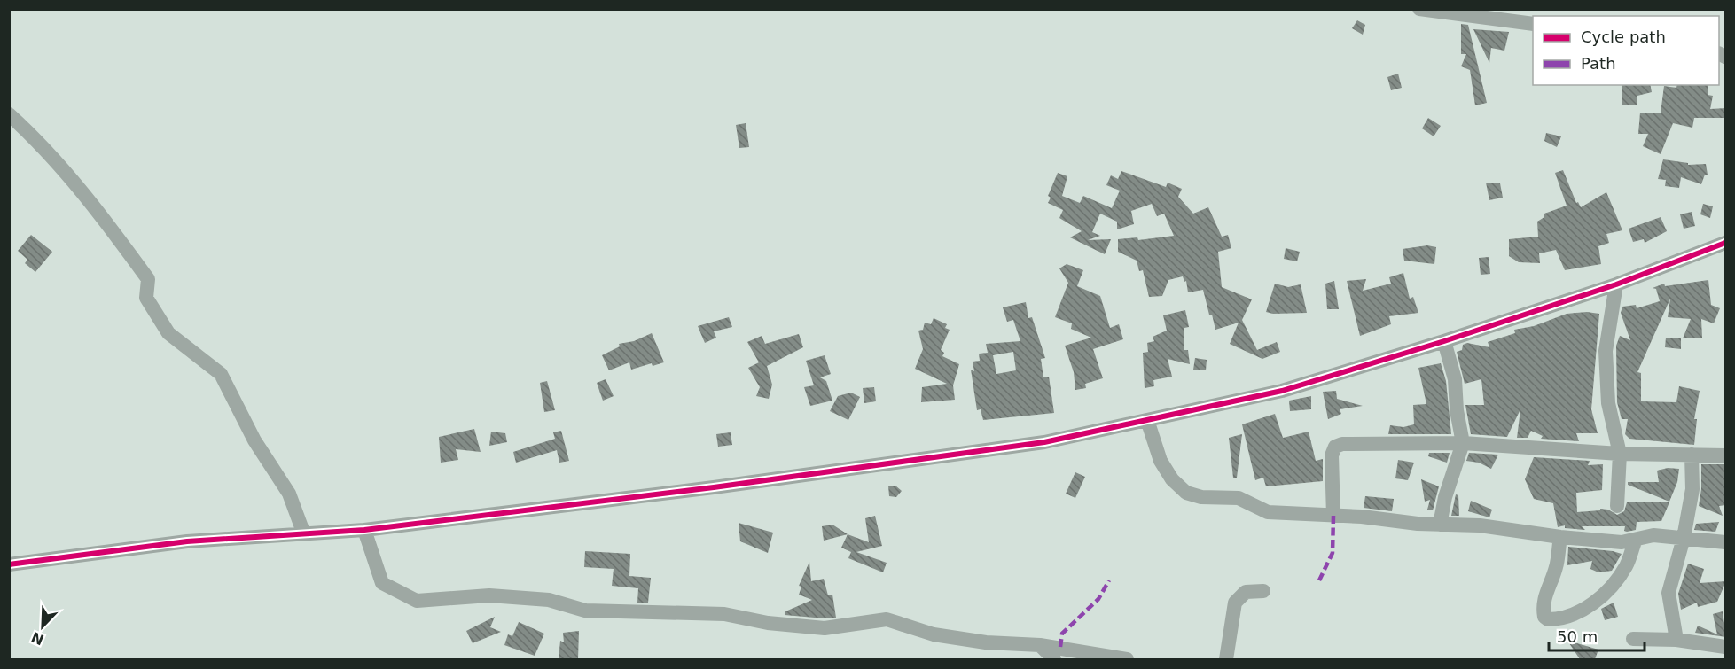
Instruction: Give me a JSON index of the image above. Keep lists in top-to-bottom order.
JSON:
{
  "legend": ["Cycle path", "Path"],
  "scale_bar": "50 m",
  "north": "bottom left"
}
